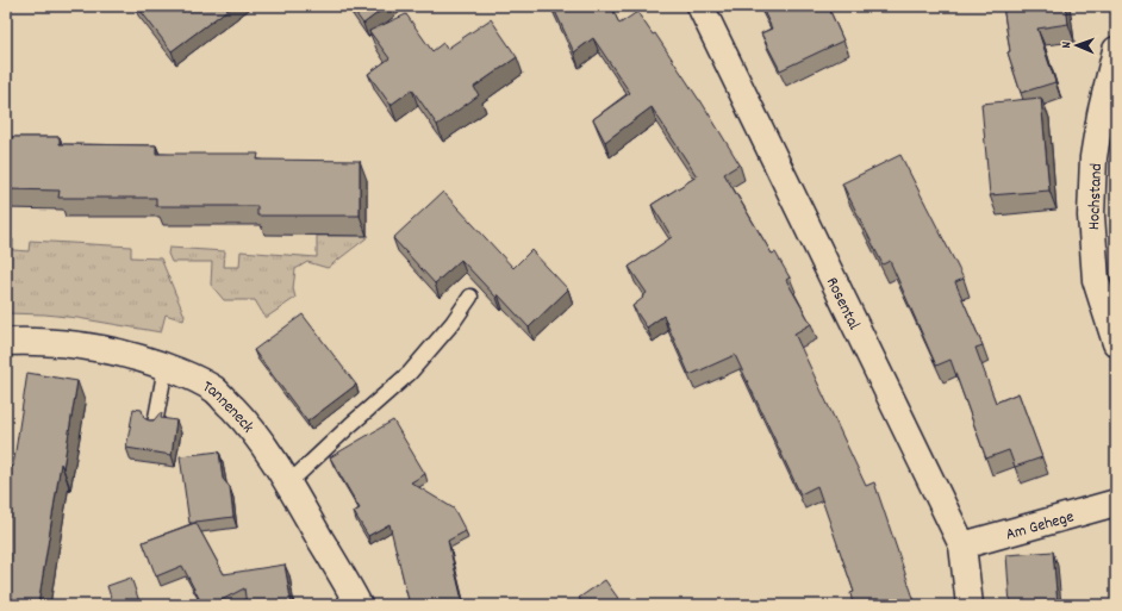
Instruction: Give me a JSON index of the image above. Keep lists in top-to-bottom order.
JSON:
{
  "streets": {
    "street": [
      "Hochstand",
      "Rosental",
      "Tanneneck",
      "Am Gehege"
    ]
  },
  "crossings": [
    ["Rosental", "Am Gehege"]
  ],
  "north": "left"
}
